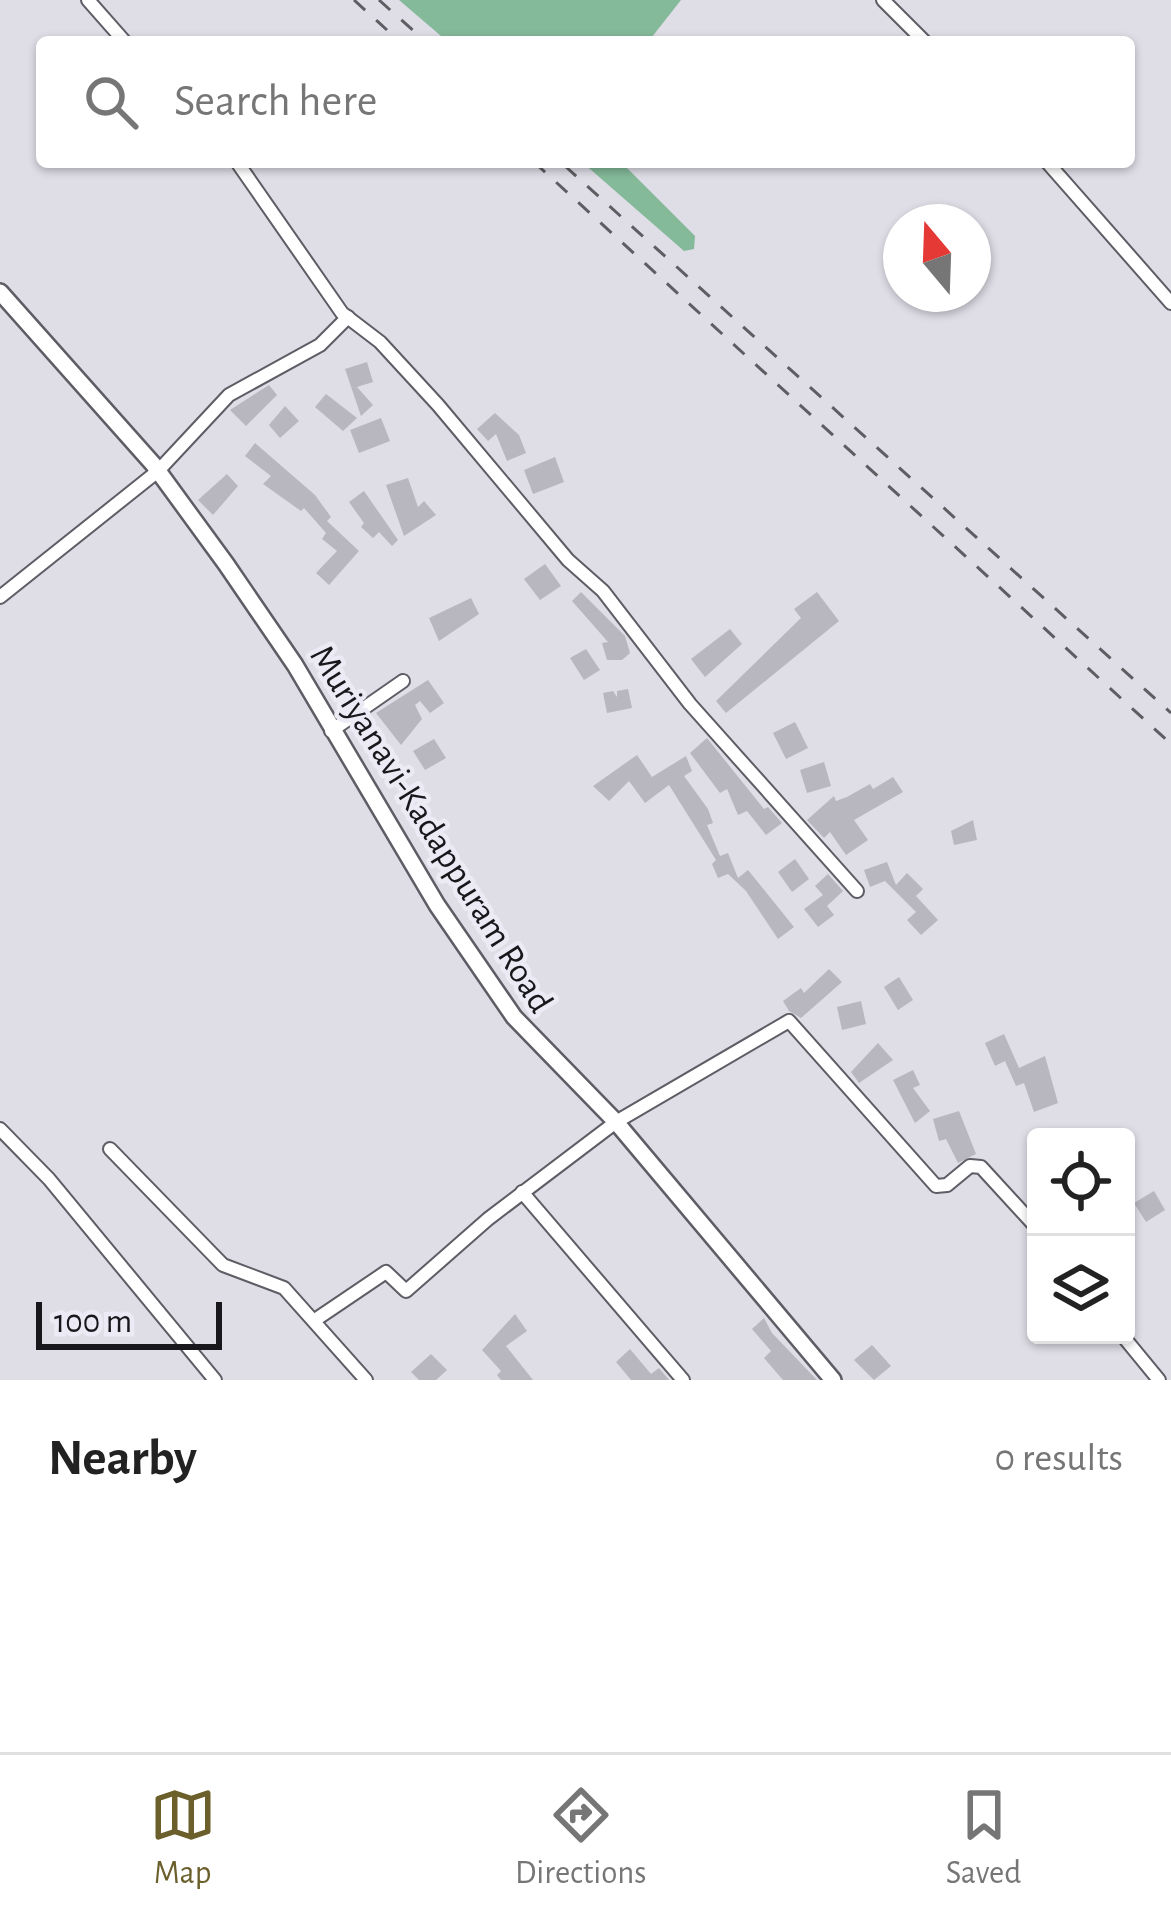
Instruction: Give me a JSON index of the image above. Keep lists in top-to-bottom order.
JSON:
{
  "streets": {
    "main road": ["Muriyanavi-Kadappuram Road"]
  },
  "scale_bar": "100 m",
  "north": "top",
  "page": {
    "search": "Search here",
    "scale": "100 m",
    "heading": ["Nearby", "0 results"],
    "nav": ["Map", "Directions", "Saved"]
  }
}
